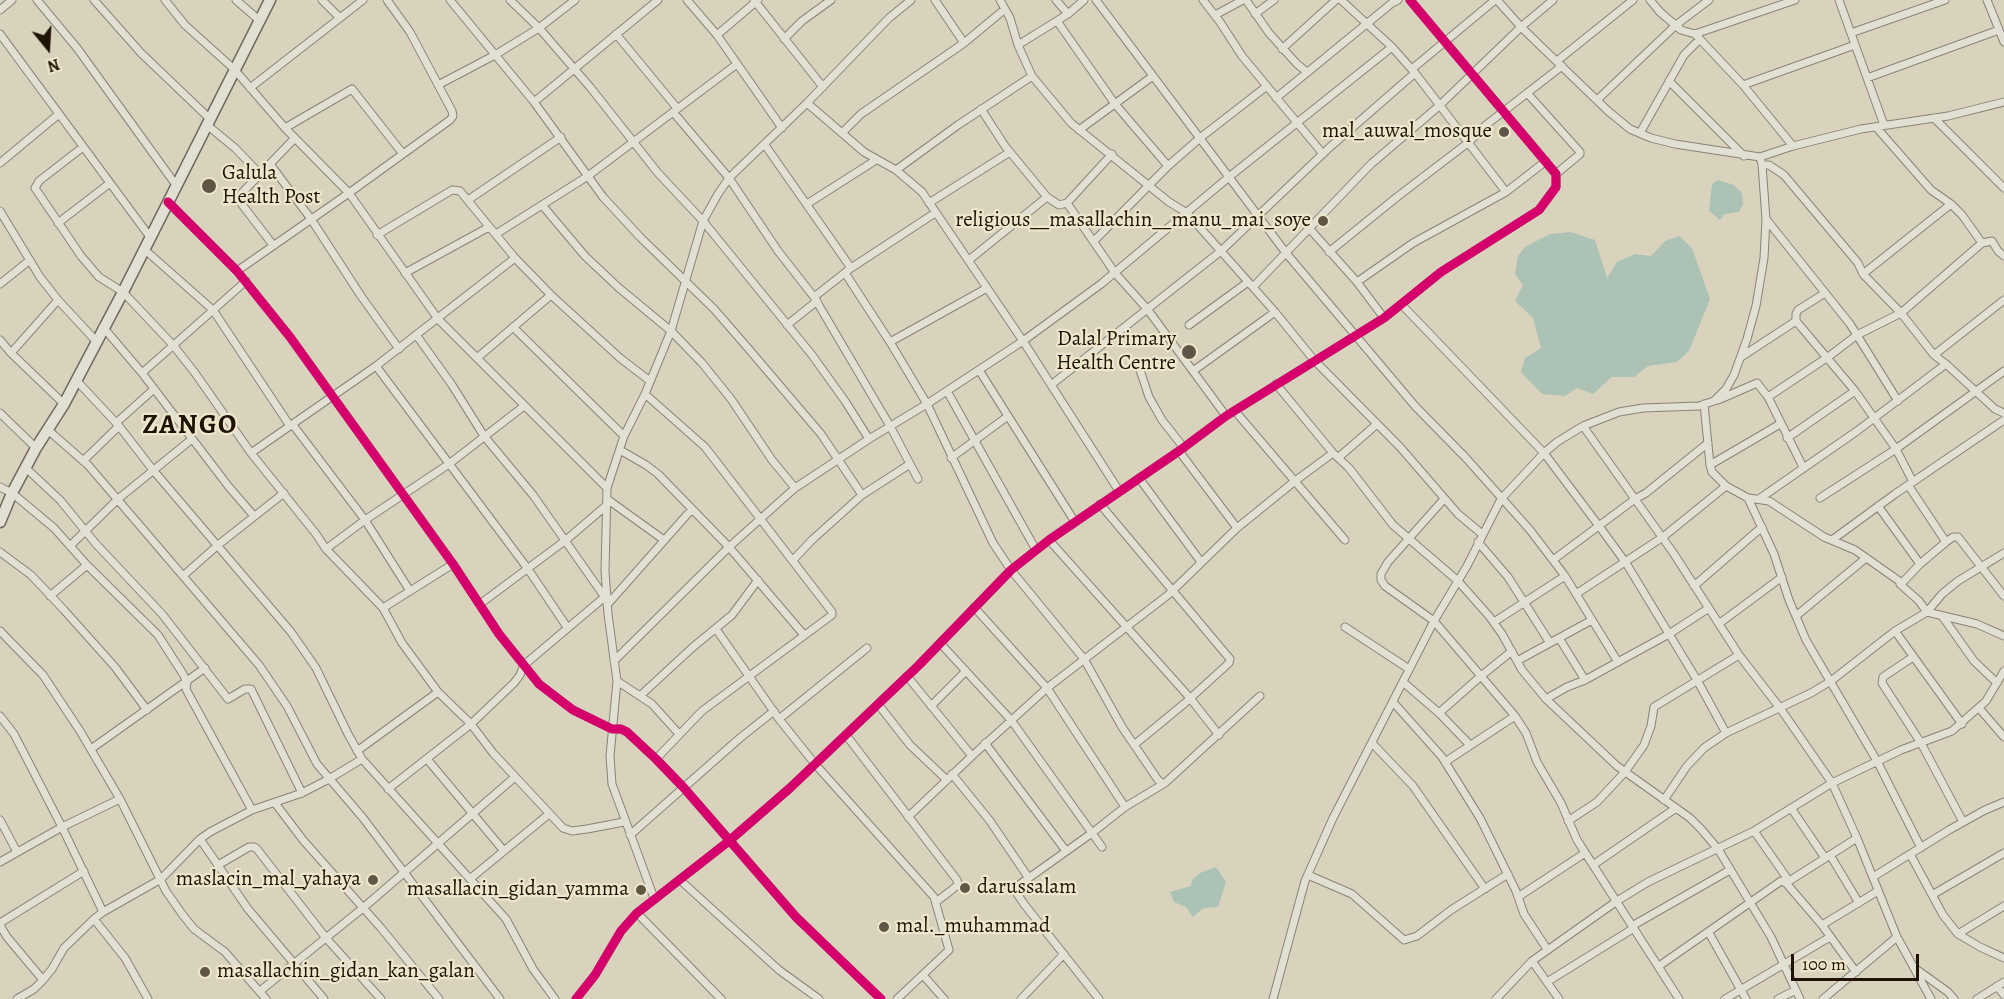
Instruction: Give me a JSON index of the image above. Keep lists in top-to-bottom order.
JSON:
{
  "districts": ["ZANGO"],
  "places": [
    "mal_auwal_mosque",
    "Galula Health Post",
    "religious__masallachin__manu_mai_soye",
    "Dalal Primary Health Centre",
    "maslacin_mal_yahaya",
    "darussalam",
    "masallacin_gidan_yamma",
    "mal._muhammad",
    "masallachin_gidan_kan_galan"
  ],
  "scale_bar": "100 m",
  "north": "bottom"
}
